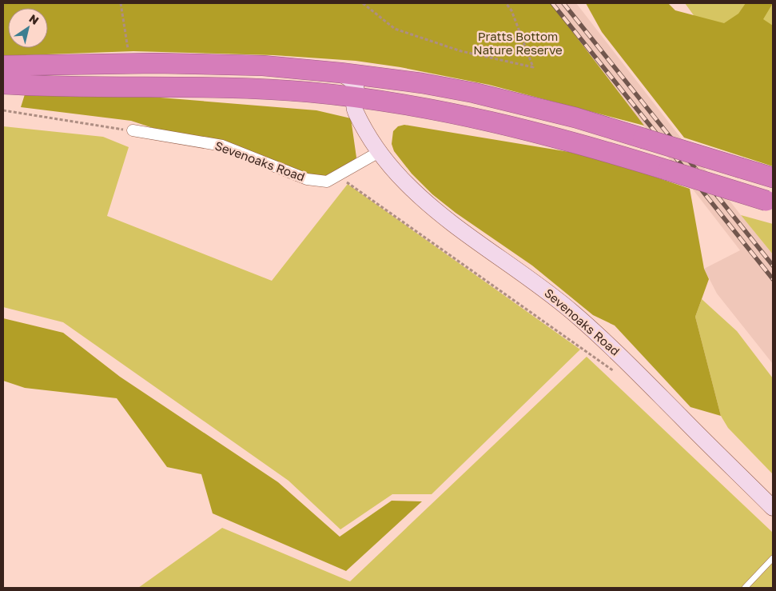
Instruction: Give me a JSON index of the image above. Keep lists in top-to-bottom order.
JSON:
{
  "streets": {
    "street": ["Sevenoaks Road"]
  },
  "parks": ["Pratts Bottom Nature Reserve"],
  "north": "top right"
}
